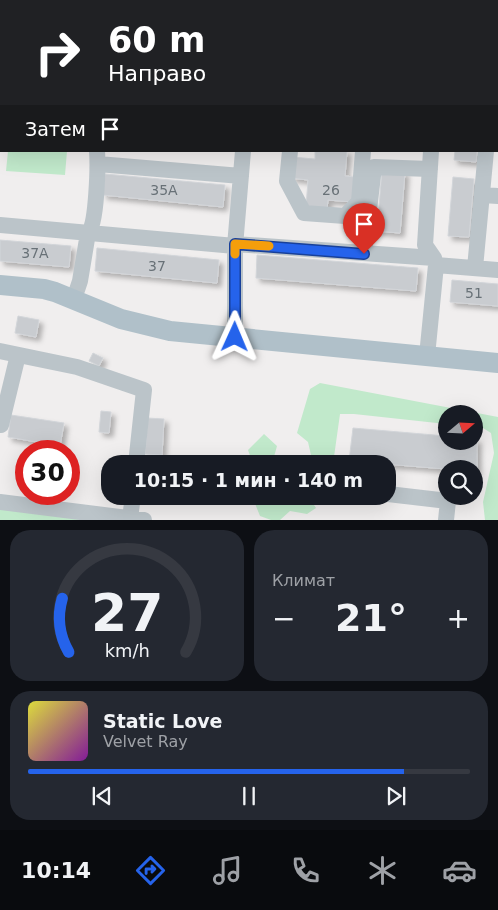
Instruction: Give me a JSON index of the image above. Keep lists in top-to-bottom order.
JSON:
{
  "house_numbers": [
    "35А",
    "26",
    "37А",
    "37",
    "51"
  ],
  "north": "right",
  "page": {
    "turn": ["60 m", "Направо"],
    "then": "Затем",
    "limit": "30",
    "trip": "10:15 · 1 мин · 140 m",
    "tile": "Климат",
    "heat": ["−", "21°", "+"],
    "song": ["Static Love", "Velvet Ray"],
    "tabs": "10:14",
    "gauge": ["27", "km/h"]
  }
}
